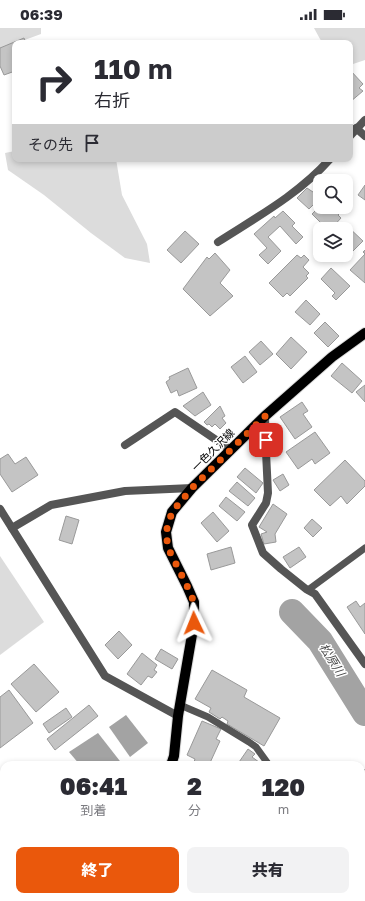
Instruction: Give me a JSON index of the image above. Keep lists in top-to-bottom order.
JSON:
{
  "streets": {
    "main road": ["一色久沢線"]
  },
  "water": ["松原川"],
  "page": {
    "status": "06:39",
    "turn": ["110 m", "右折"],
    "then": "その先",
    "eta": [
      "06:41",
      "到着",
      "2",
      "分",
      "120",
      "m"
    ],
    "buttons": ["終了", "共有"]
  }
}
